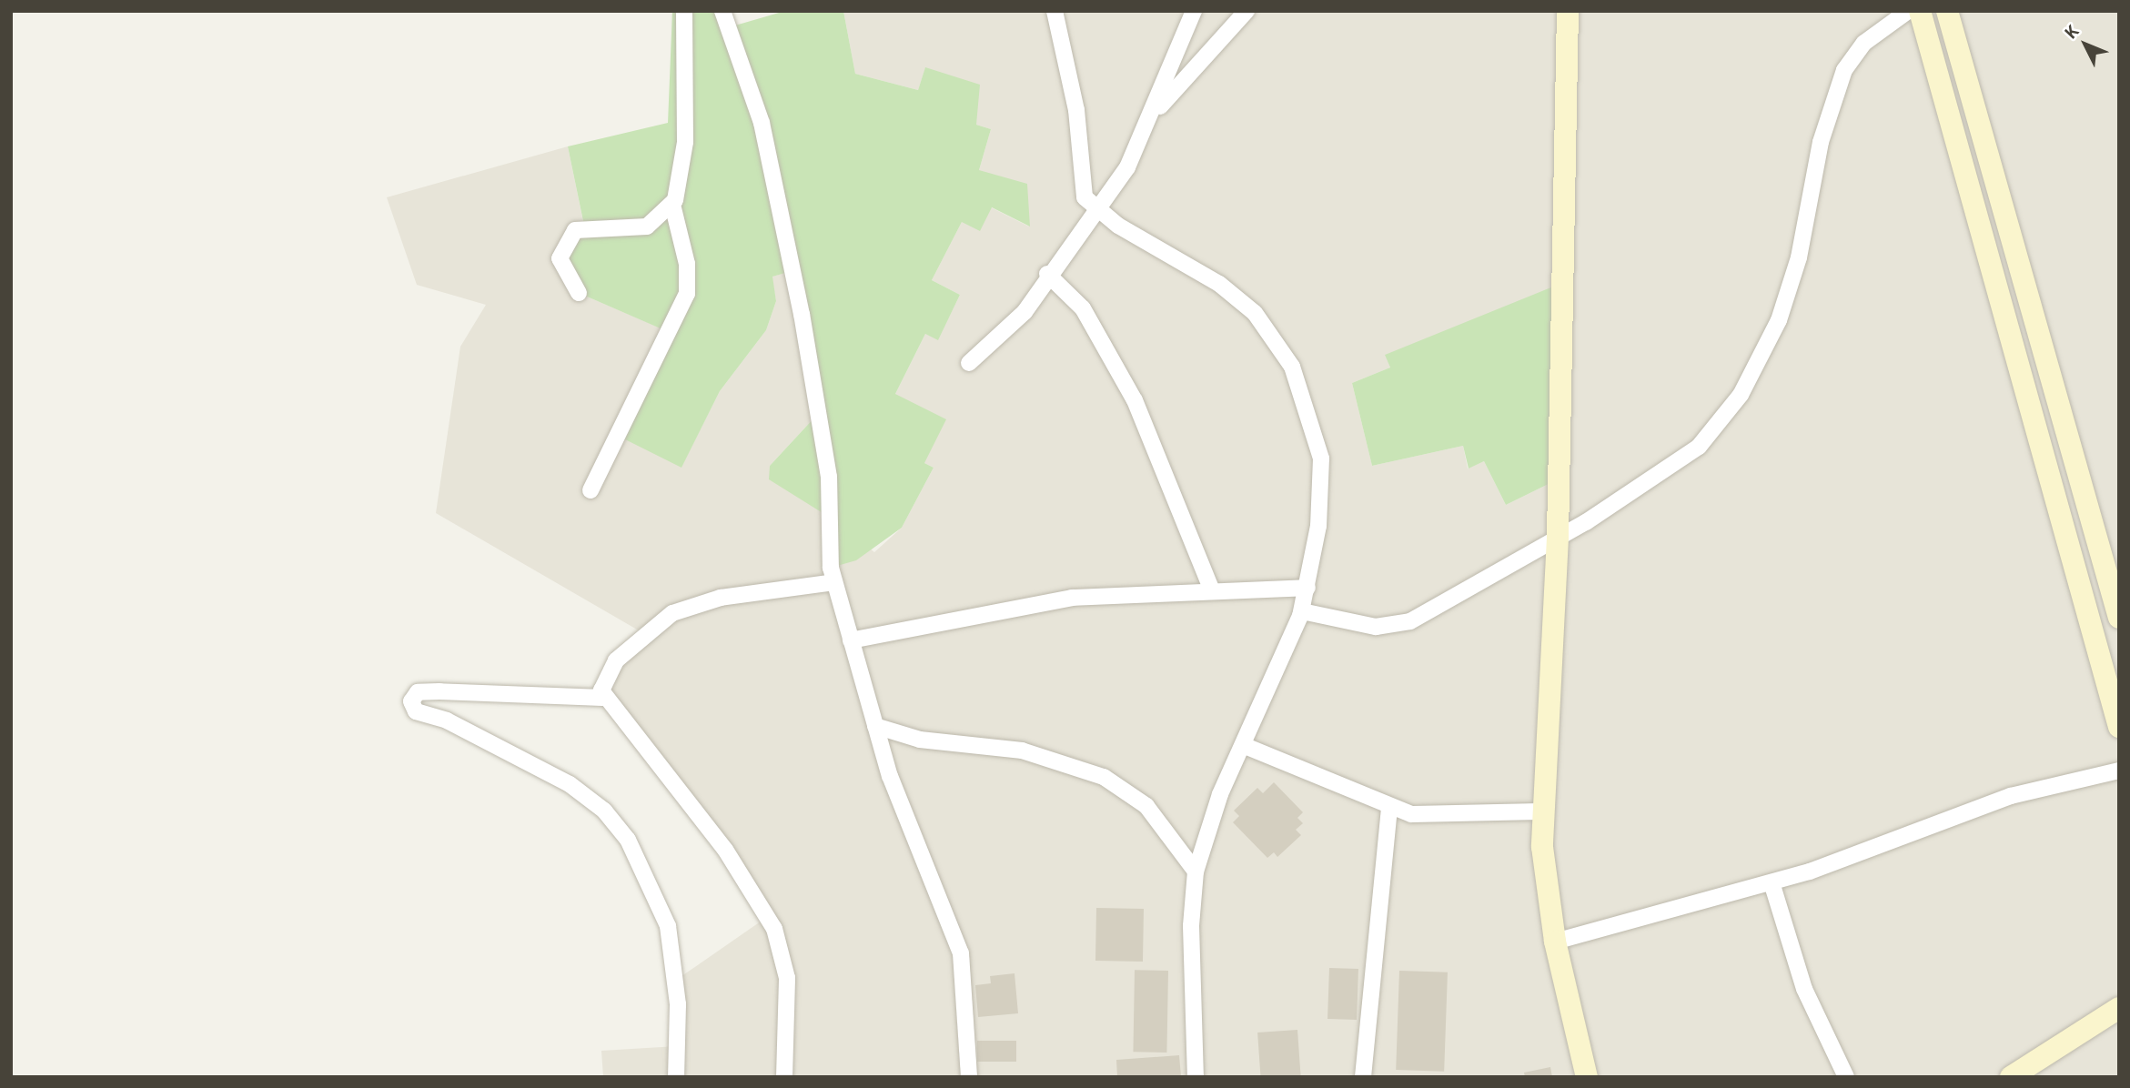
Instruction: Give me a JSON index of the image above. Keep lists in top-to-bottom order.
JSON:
{
  "north": "top left"
}
